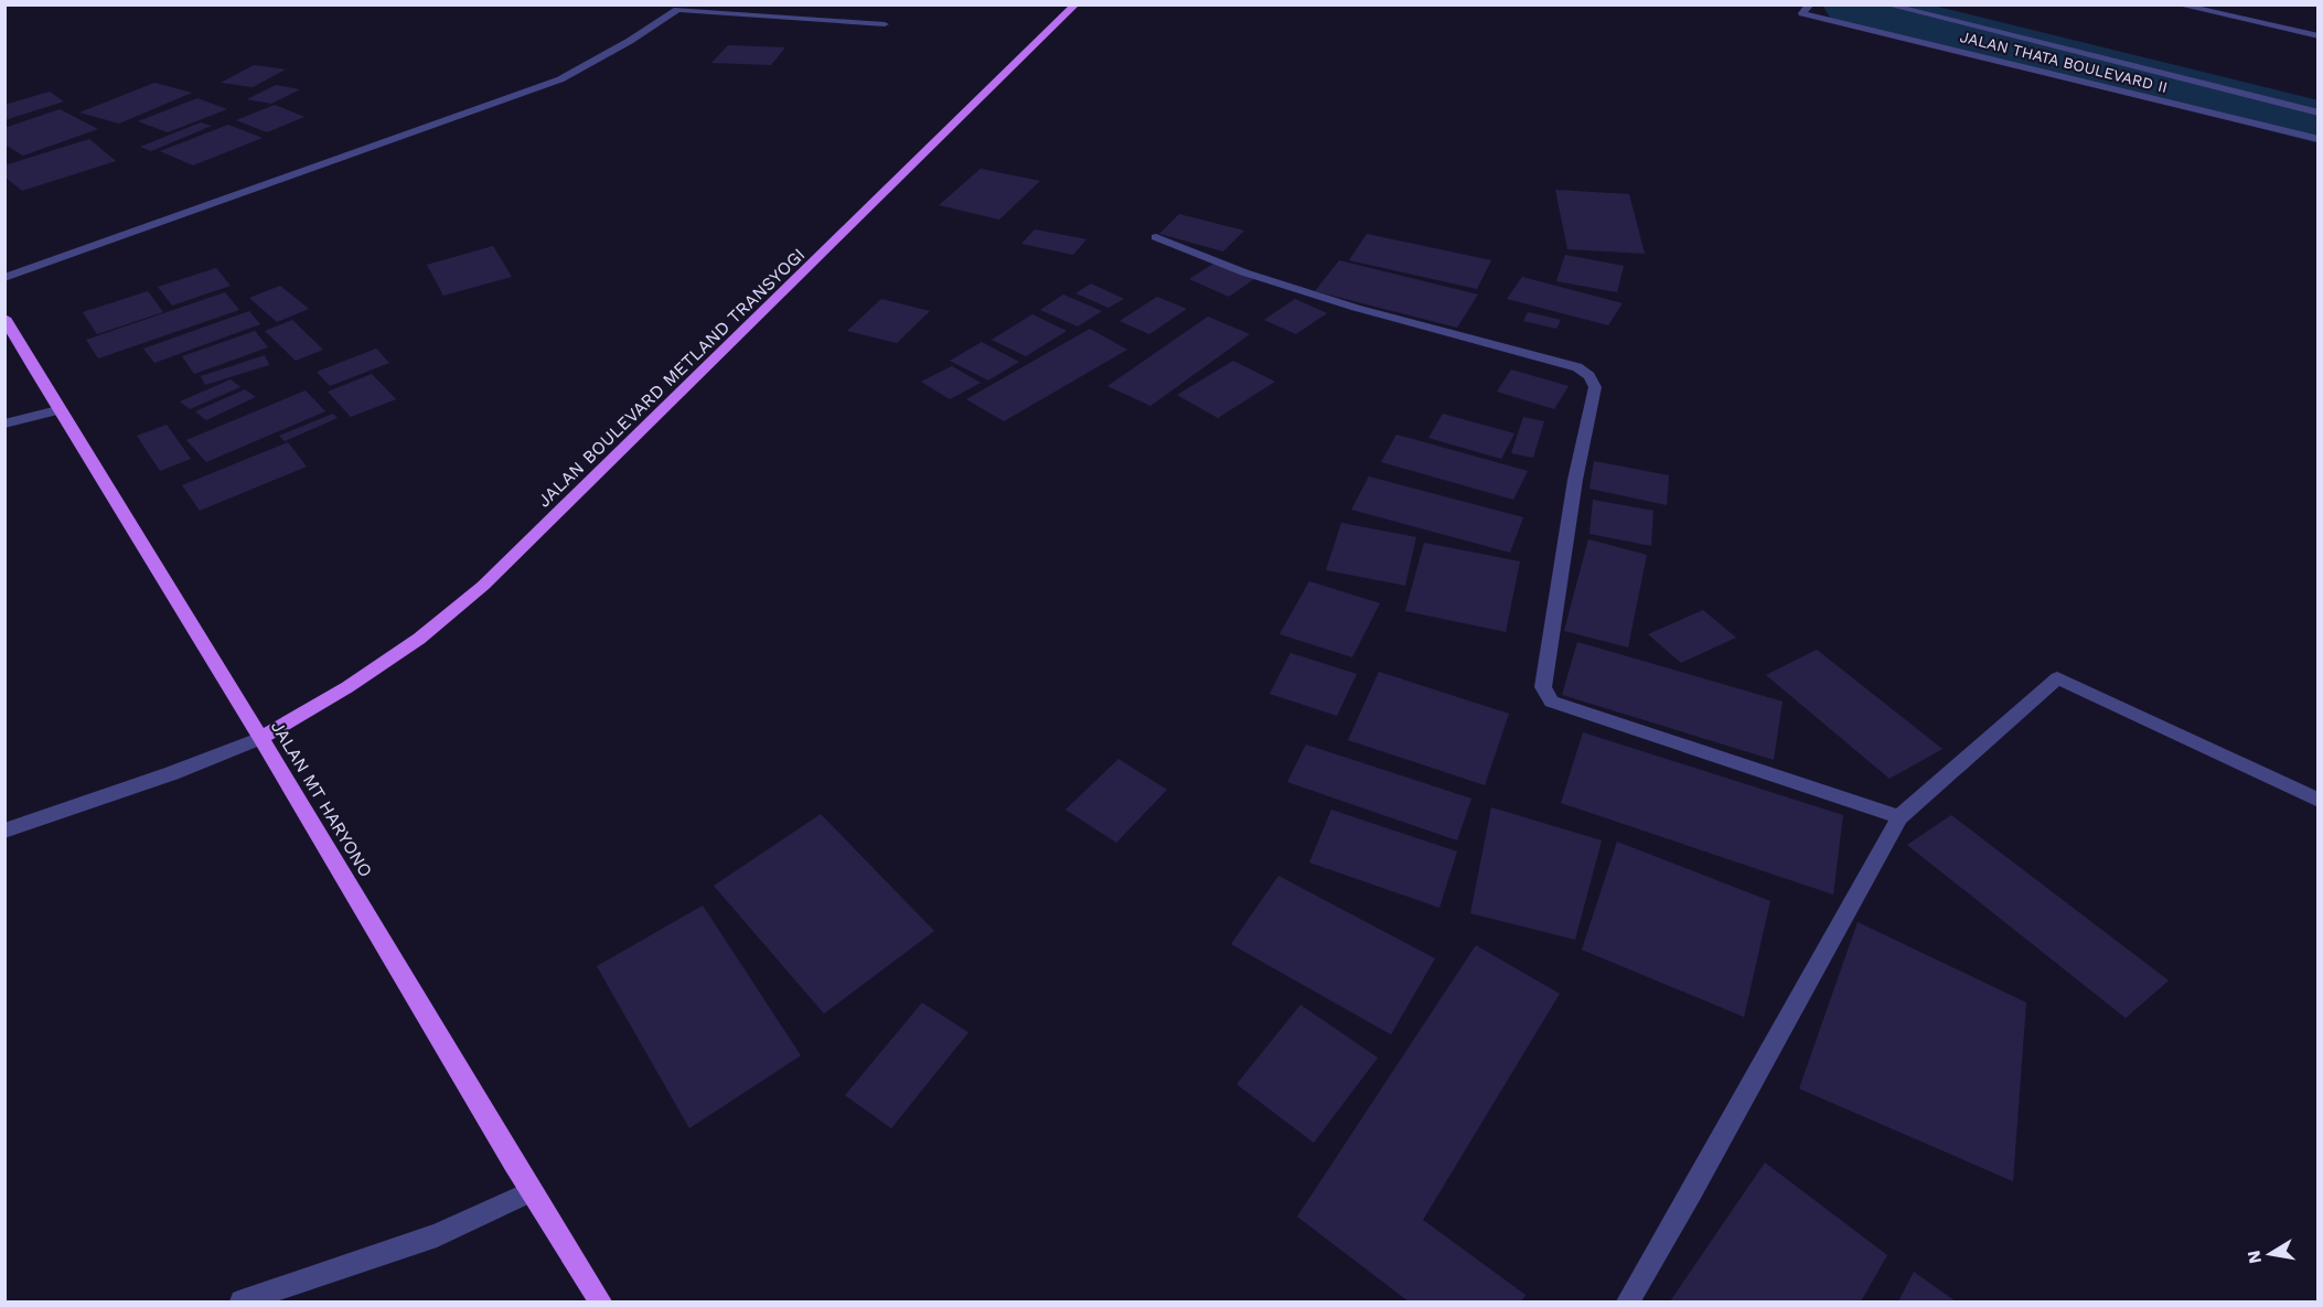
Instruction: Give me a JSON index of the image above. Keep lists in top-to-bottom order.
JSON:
{
  "streets": {
    "main road": ["JALAN BOULEVARD METLAND TRANSYOGI", "JALAN MT HARYONO"],
    "street": ["JALAN THATA BOULEVARD II"]
  },
  "crossings": [
    ["JALAN BOULEVARD METLAND TRANSYOGI", "JALAN MT HARYONO"]
  ],
  "north": "left"
}
